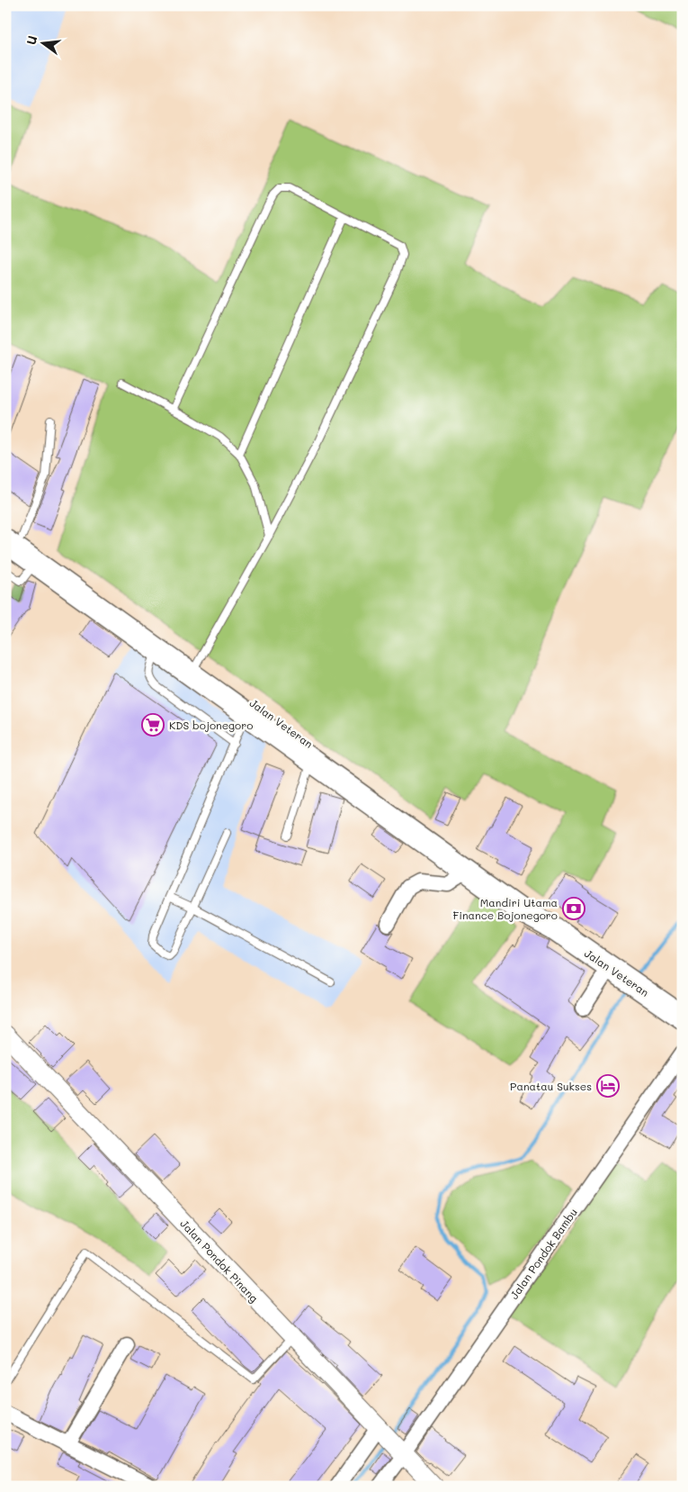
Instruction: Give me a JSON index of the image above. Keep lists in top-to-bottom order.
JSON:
{
  "streets": {
    "main road": ["Jalan Veteran"],
    "street": ["Jalan Pondok Bambu", "Jalan Pondok Pinang"]
  },
  "crossings": [
    ["Jalan Pondok Bambu", "Jalan Pondok Pinang"]
  ],
  "places": {
    "supermarket": ["KDS bojonegoro"],
    "bank": ["Mandiri Utama Finance Bojonegoro"],
    "hotel": ["Panatau Sukses"]
  },
  "north": "left"
}
